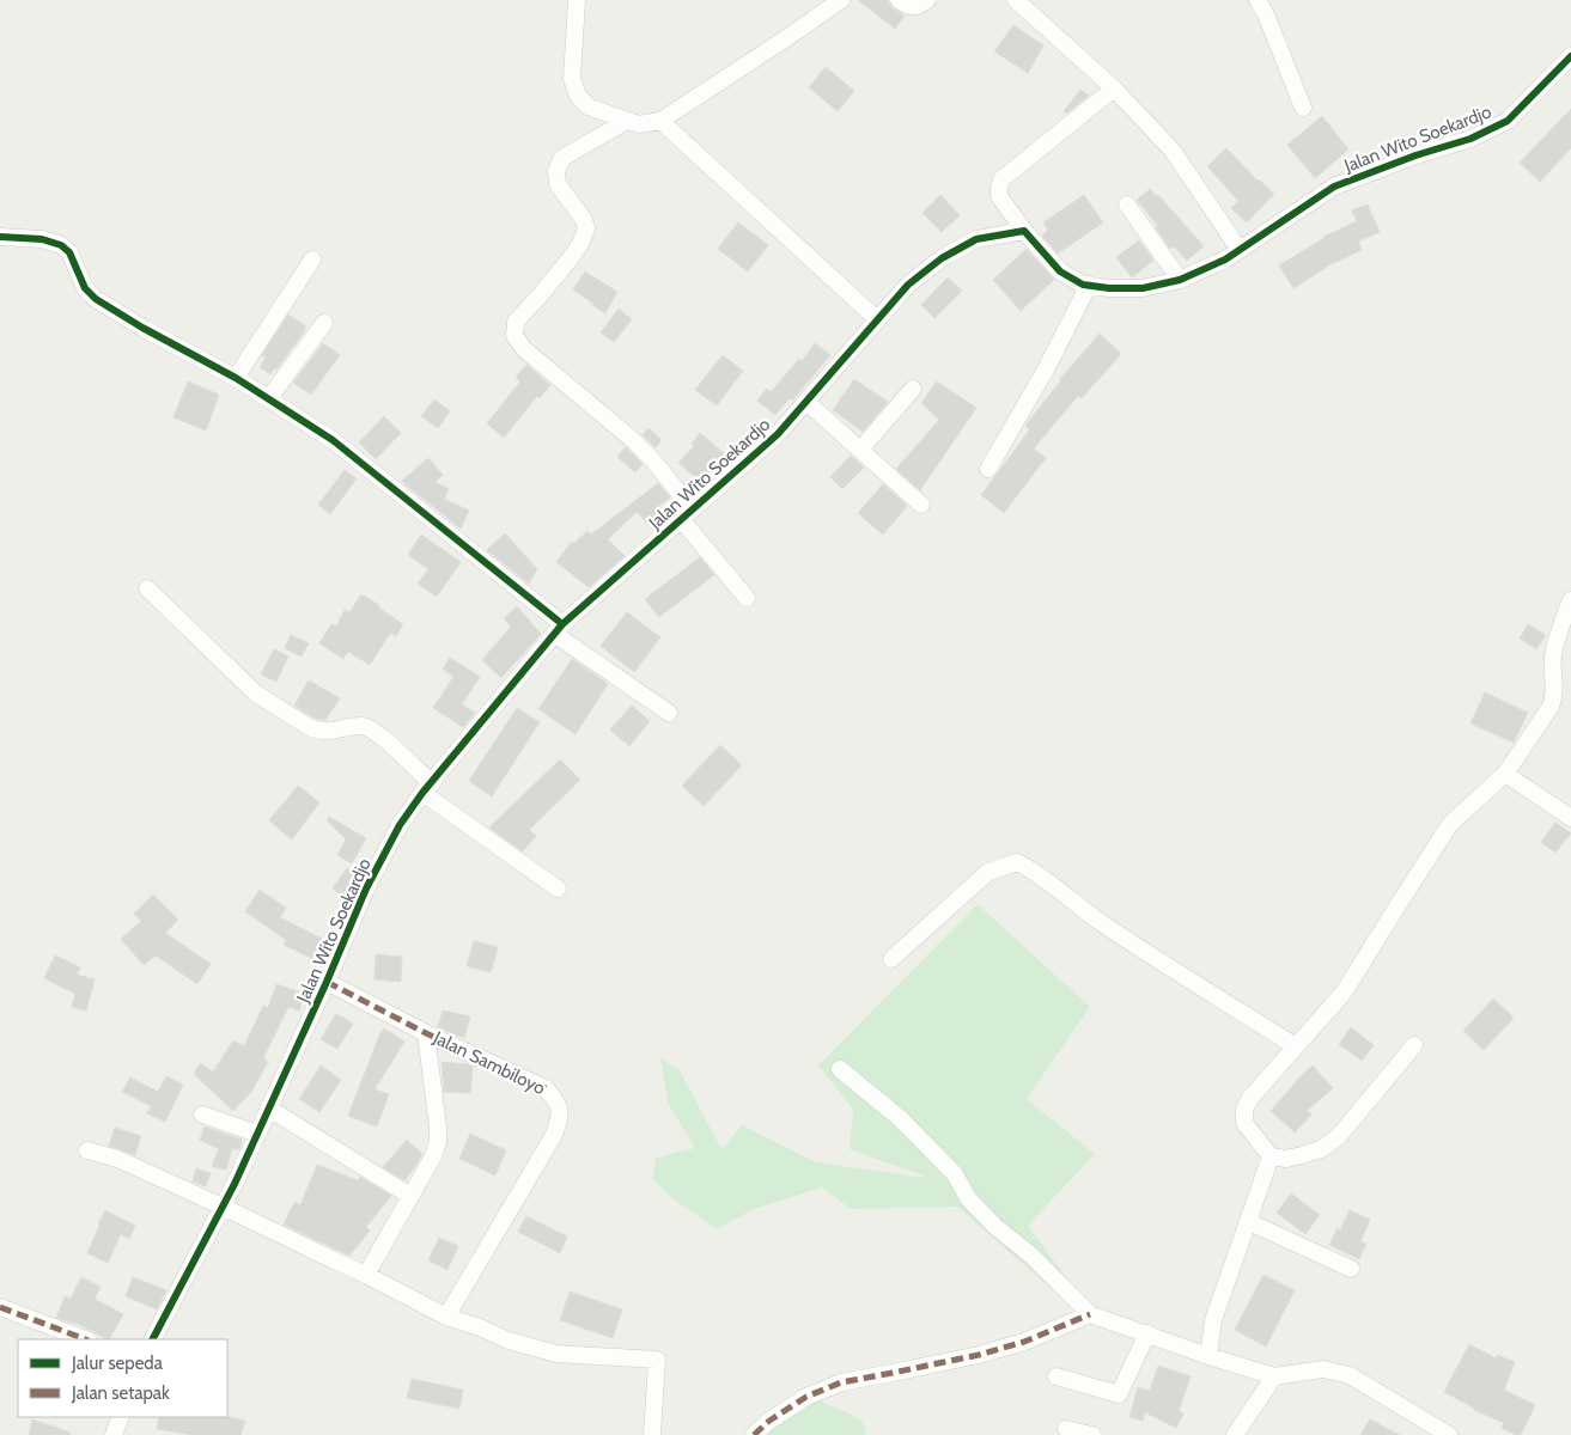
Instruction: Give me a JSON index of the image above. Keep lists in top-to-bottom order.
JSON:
{
  "streets": {
    "street": ["Jalan Wito Soekardjo", "Jalan Sambiloyo"]
  },
  "crossings": [
    ["Jalan Wito Soekardjo", "Jalan Sambiloyo"]
  ],
  "legend": ["Jalur sepeda", "Jalan setapak"]
}
